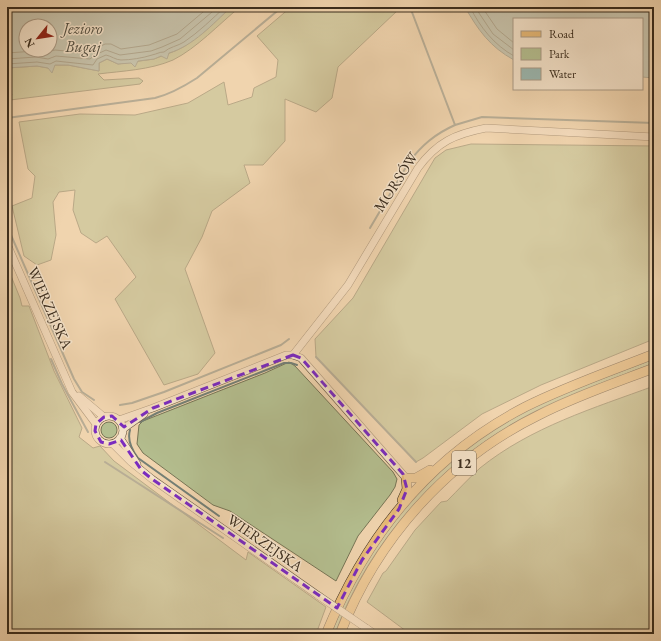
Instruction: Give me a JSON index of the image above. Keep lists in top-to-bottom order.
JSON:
{
  "streets": {
    "main road": ["12"],
    "street": ["MORSÓW", "WIERZEJSKA"]
  },
  "water": ["Jezioro Bugaj"],
  "legend": ["Road", "Park", "Water"],
  "north": "bottom left"
}
